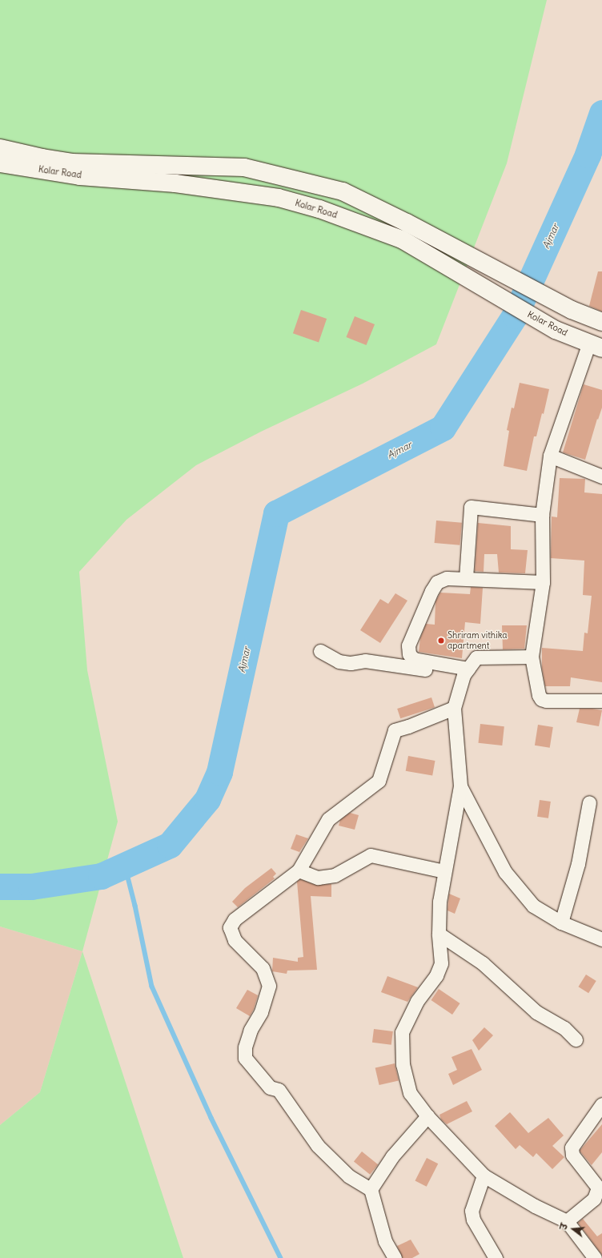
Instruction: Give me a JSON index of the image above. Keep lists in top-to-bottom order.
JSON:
{
  "streets": {
    "main road": ["Kolar Road"]
  },
  "water": ["Ajmar"],
  "places": ["Shriram vithika apartment"],
  "north": "left"
}
